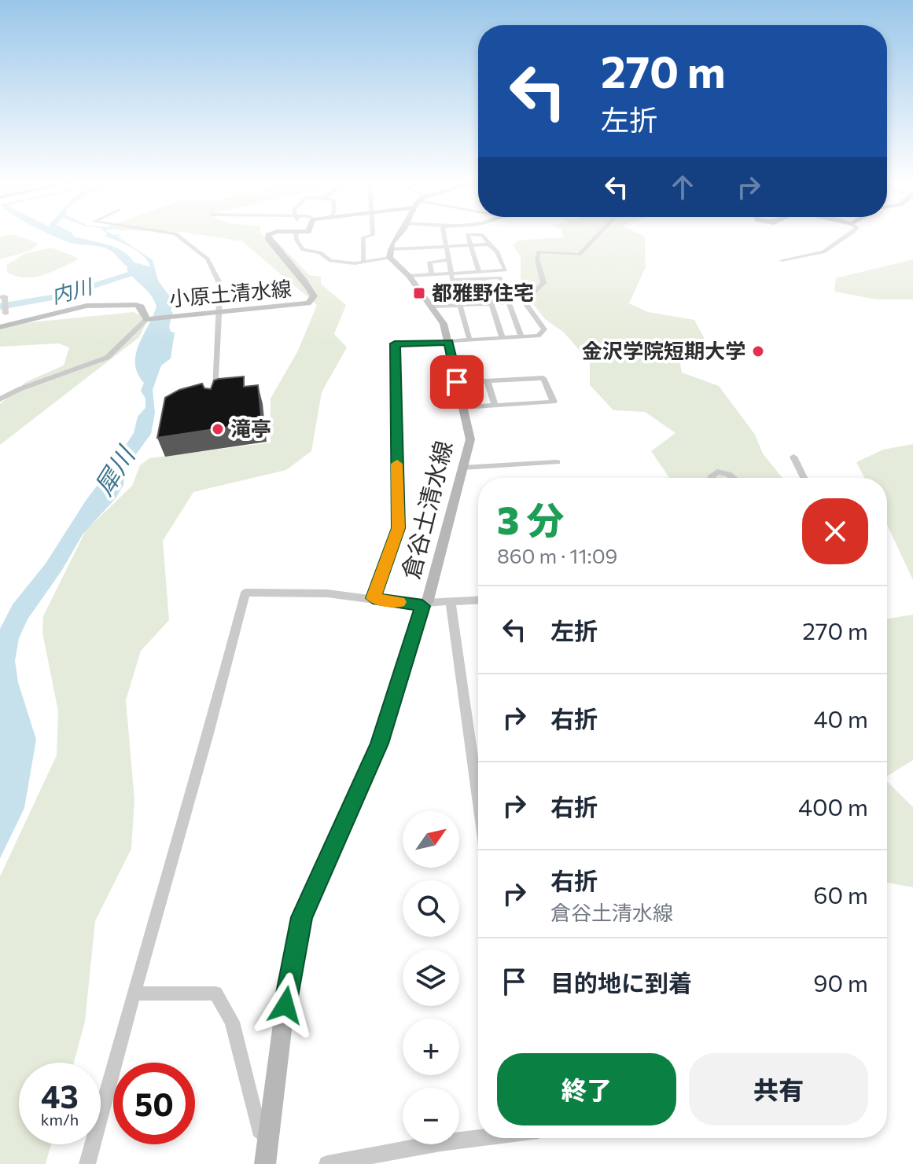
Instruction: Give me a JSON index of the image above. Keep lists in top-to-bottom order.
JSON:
{
  "streets": {
    "main road": ["小原土清水線", "倉谷土清水線"]
  },
  "water": ["内川", "犀川"],
  "places": {
    "transit": ["都雅野住宅"],
    "other": ["金沢学院短期大学", "滝亭"]
  },
  "north": "top right",
  "page": {
    "turn": ["270 m", "左折"],
    "heading": ["3 分", "860 m · 11:09"],
    "list": [
      {
        "name": "左折",
        "value": "270 m"
      },
      {
        "name": "右折",
        "value": "40 m"
      },
      {
        "name": "右折",
        "value": "400 m"
      },
      {
        "name": "右折",
        "note": "倉谷土清水線",
        "value": "60 m"
      },
      {
        "name": "目的地に到着",
        "value": "90 m"
      }
    ],
    "map_buttons": ["+", "−"],
    "buttons": ["終了", "共有"],
    "speed": "43 km/h",
    "limit": "50"
  }
}
